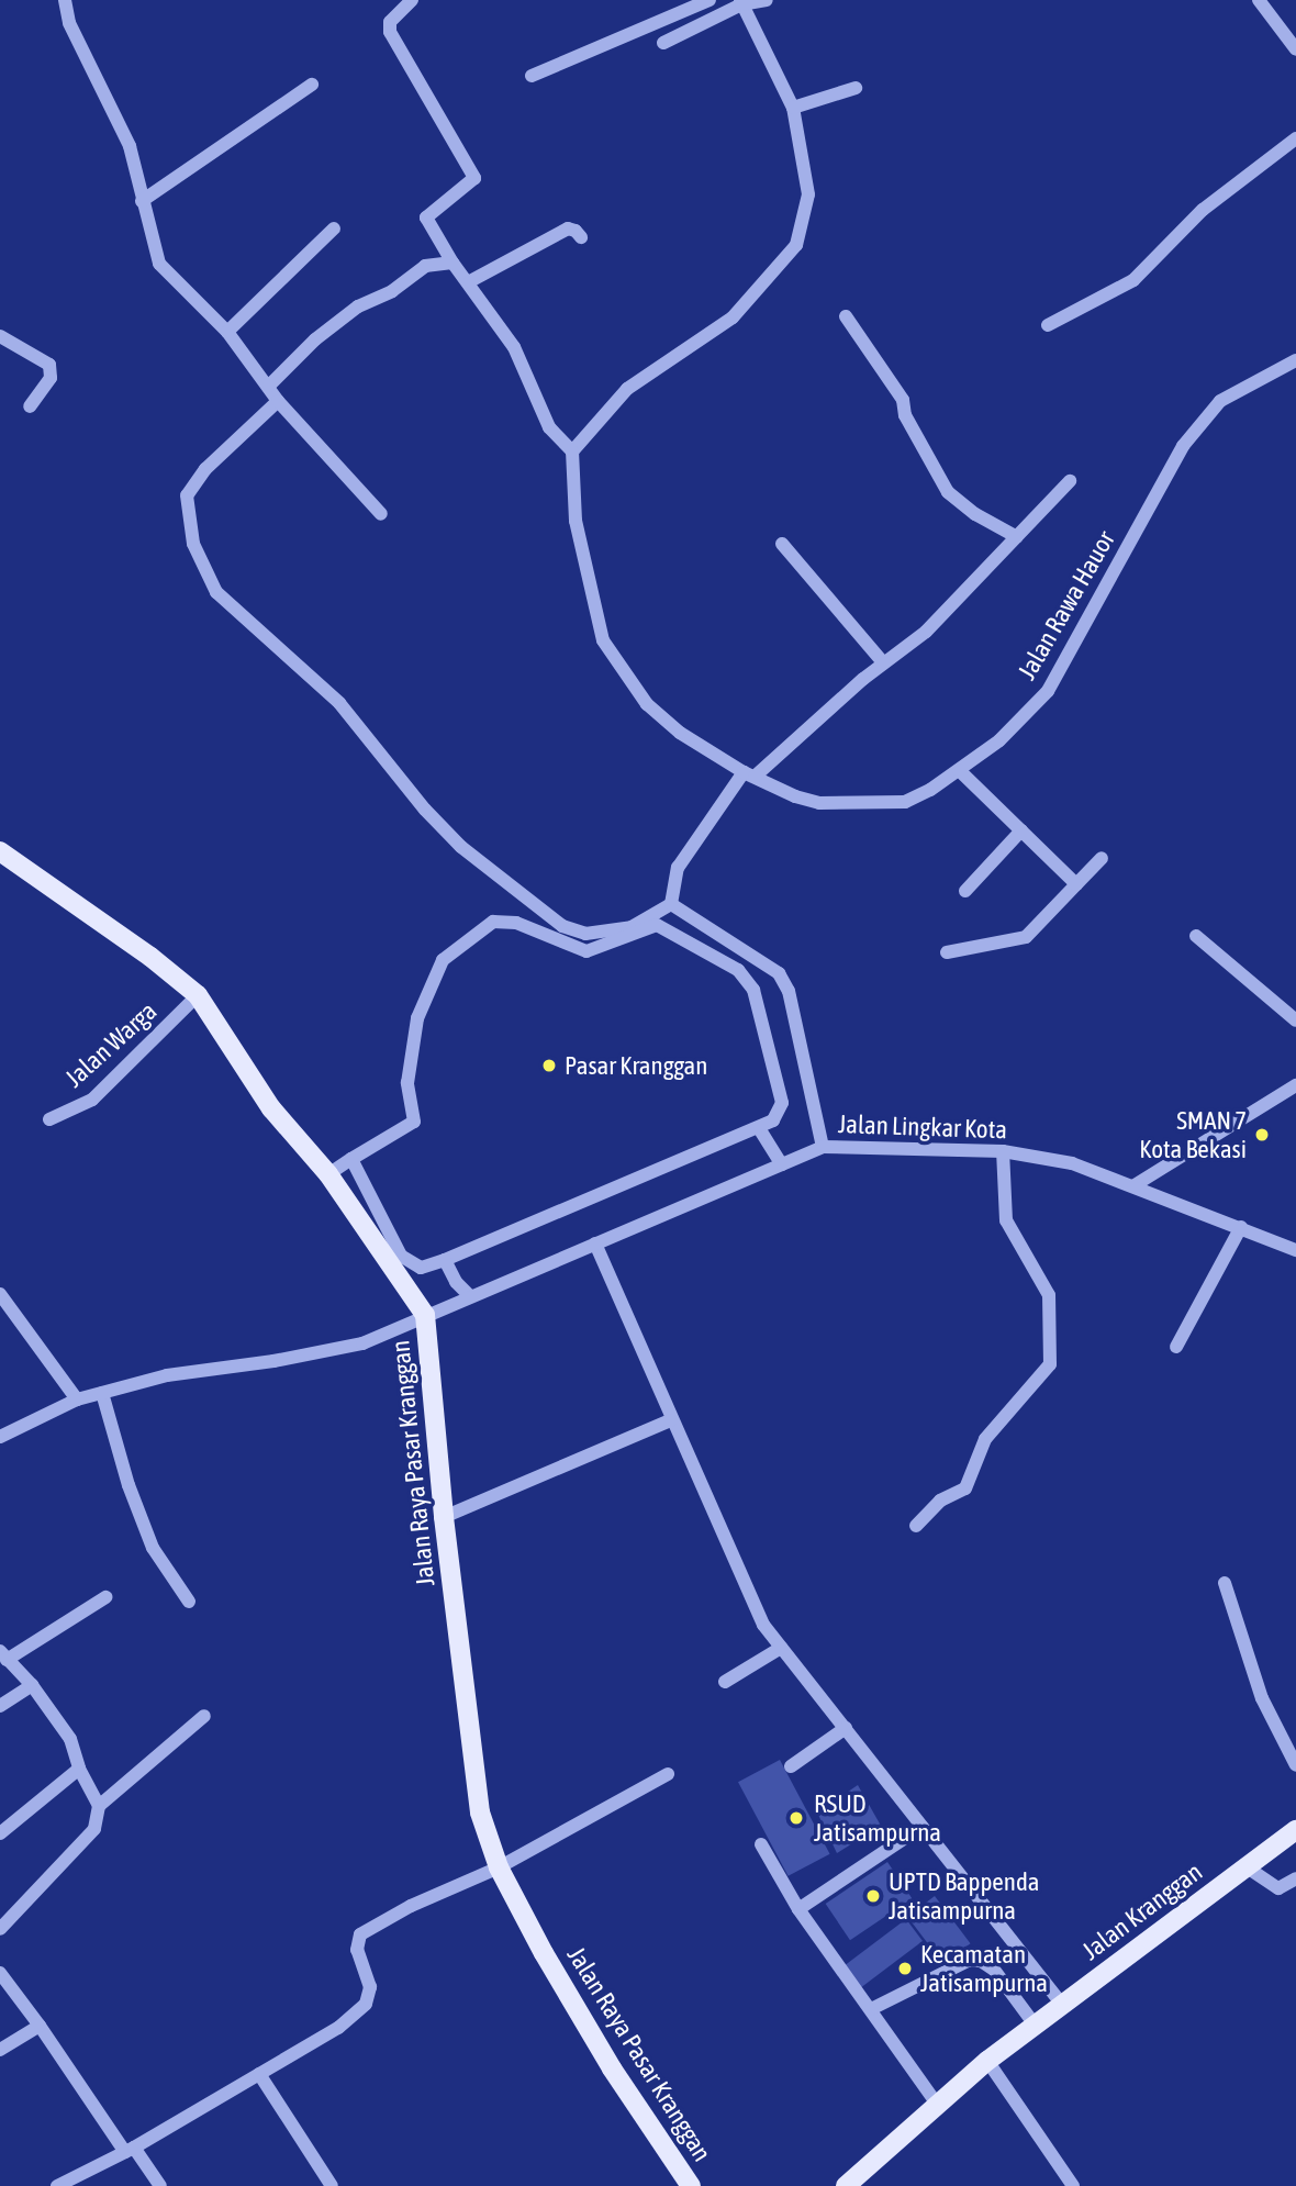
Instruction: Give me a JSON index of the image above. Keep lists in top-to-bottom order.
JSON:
{
  "streets": {
    "main road": ["Jalan Raya Pasar Kranggan", "Jalan Kranggan"],
    "street": ["Jalan Rawa Hauor", "Jalan Warga", "Jalan Lingkar Kota"]
  },
  "crossings": [
    ["Jalan Warga", "Jalan Raya Pasar Kranggan"],
    ["Jalan Lingkar Kota", "Jalan Raya Pasar Kranggan"]
  ],
  "places": [
    "Pasar Kranggan",
    "SMAN 7 Kota Bekasi",
    "RSUD Jatisampurna",
    "UPTD Bappenda Jatisampurna",
    "Kecamatan Jatisampurna"
  ]
}
